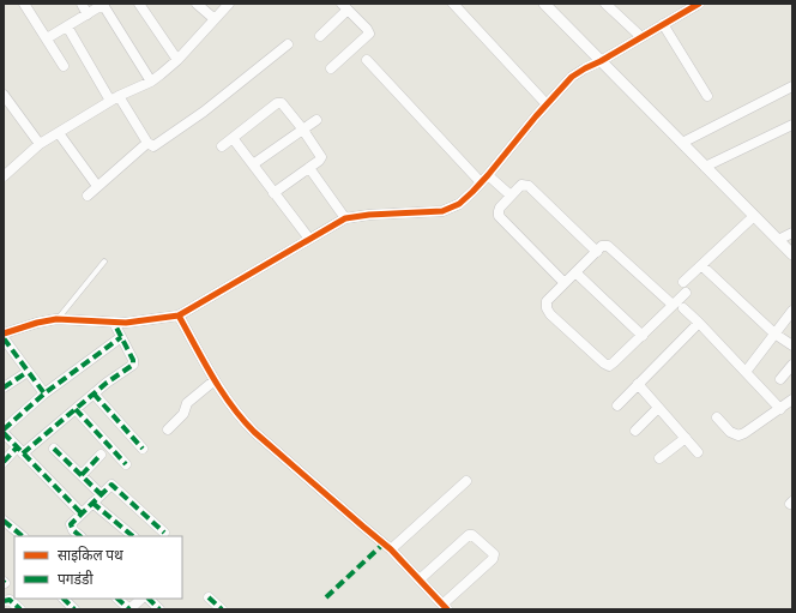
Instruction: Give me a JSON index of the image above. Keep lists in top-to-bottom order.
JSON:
{
  "legend": ["साइकिल पथ", "पगडंडी"]
}
